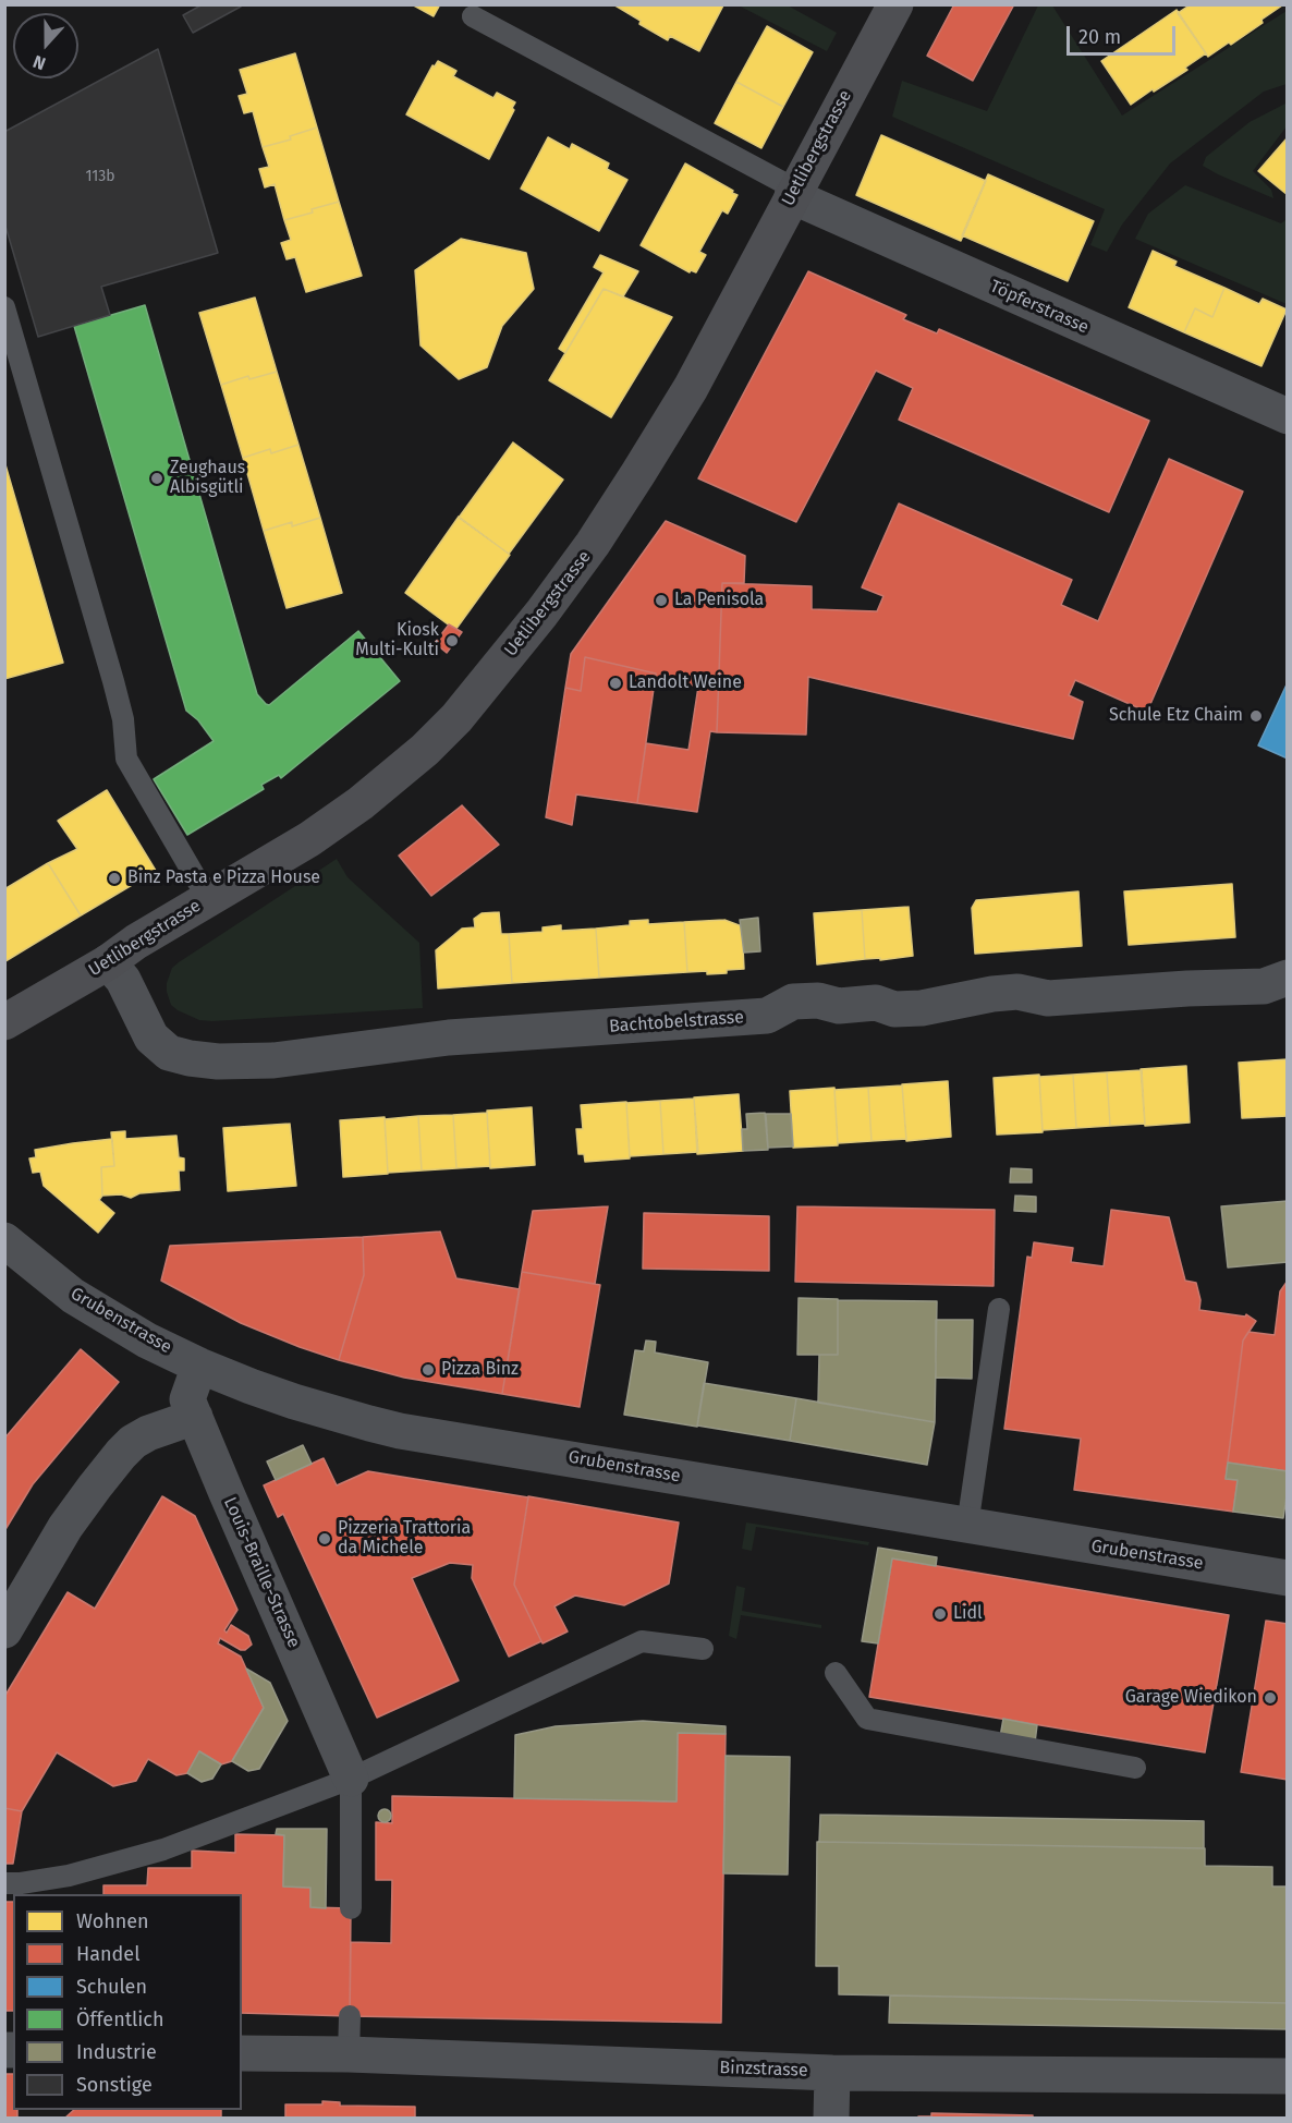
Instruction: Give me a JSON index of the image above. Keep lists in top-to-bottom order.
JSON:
{
  "streets": {
    "main road": ["Uetlibergstrasse"],
    "street": [
      "Töpferstrasse",
      "Bachtobelstrasse",
      "Grubenstrasse",
      "Louis-Braille-Strasse",
      "Binzstrasse"
    ]
  },
  "crossings": [
    ["Uetlibergstrasse", "Töpferstrasse"],
    ["Uetlibergstrasse", "Bachtobelstrasse"],
    ["Grubenstrasse", "Louis-Braille-Strasse"]
  ],
  "places": [
    "Zeughaus Albisgütli",
    "La Penisola",
    "Kiosk Multi-Kulti",
    "Landolt Weine",
    "Schule Etz Chaim",
    "Binz Pasta e Pizza House",
    "Pizza Binz",
    "Pizzeria Trattoria da Michele",
    "Lidl",
    "Garage Wiedikon"
  ],
  "house_numbers": ["113b"],
  "legend": [
    "Wohnen",
    "Handel",
    "Schulen",
    "Öffentlich",
    "Industrie",
    "Sonstige"
  ],
  "scale_bar": "20 m",
  "north": "bottom"
}
